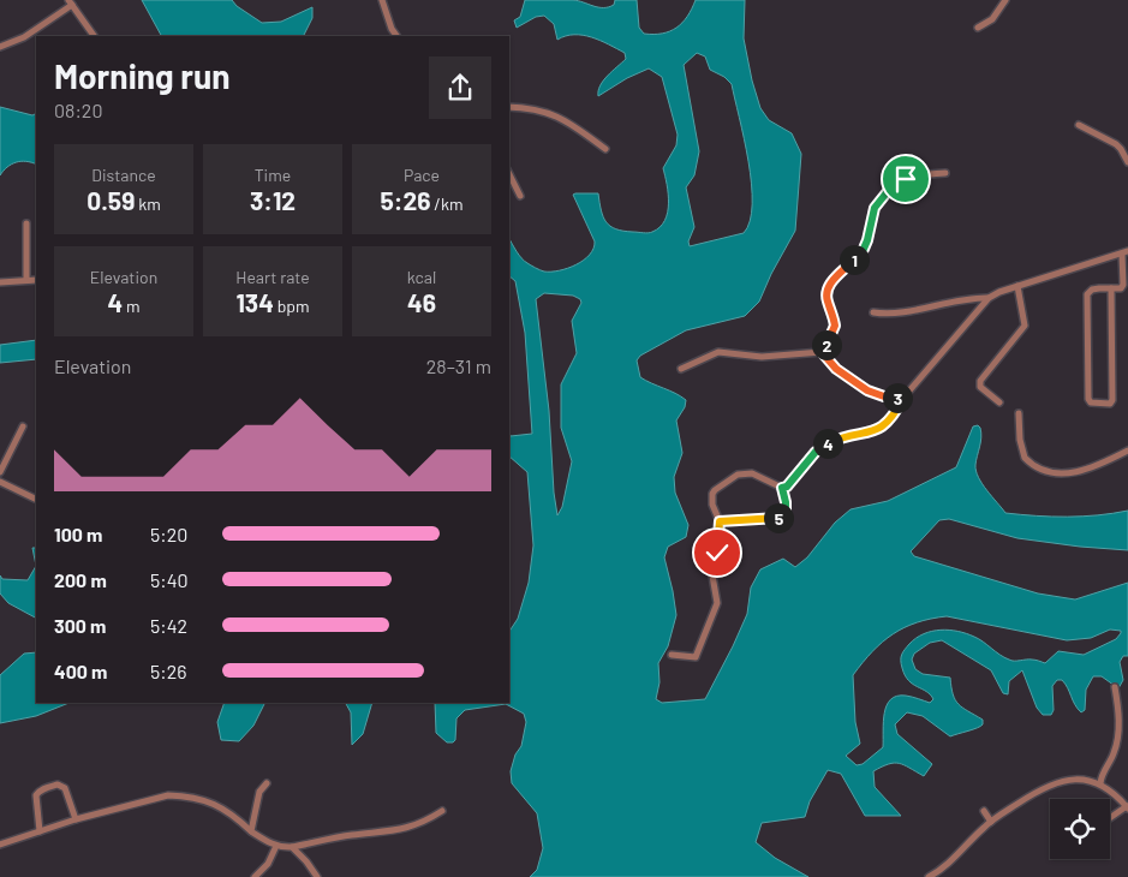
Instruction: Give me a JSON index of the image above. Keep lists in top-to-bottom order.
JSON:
{
  "page": {
    "heading": ["Morning run", "08:20"],
    "stats": [
      ["Distance", "0.59 km"],
      ["Time", "3:12"],
      ["Pace", "5:26 /km"],
      ["Elevation", "4 m"],
      ["Heart rate", "134 bpm"],
      ["kcal", "46"]
    ],
    "pins": [
      "1",
      "2",
      "3",
      "4",
      "5"
    ],
    "chart": ["Elevation", "28–31 m"],
    "list": [
      {
        "name": "100 m",
        "note": "5:20"
      },
      {
        "name": "200 m",
        "note": "5:40"
      },
      {
        "name": "300 m",
        "note": "5:42"
      },
      {
        "name": "400 m",
        "note": "5:26"
      }
    ]
  }
}
